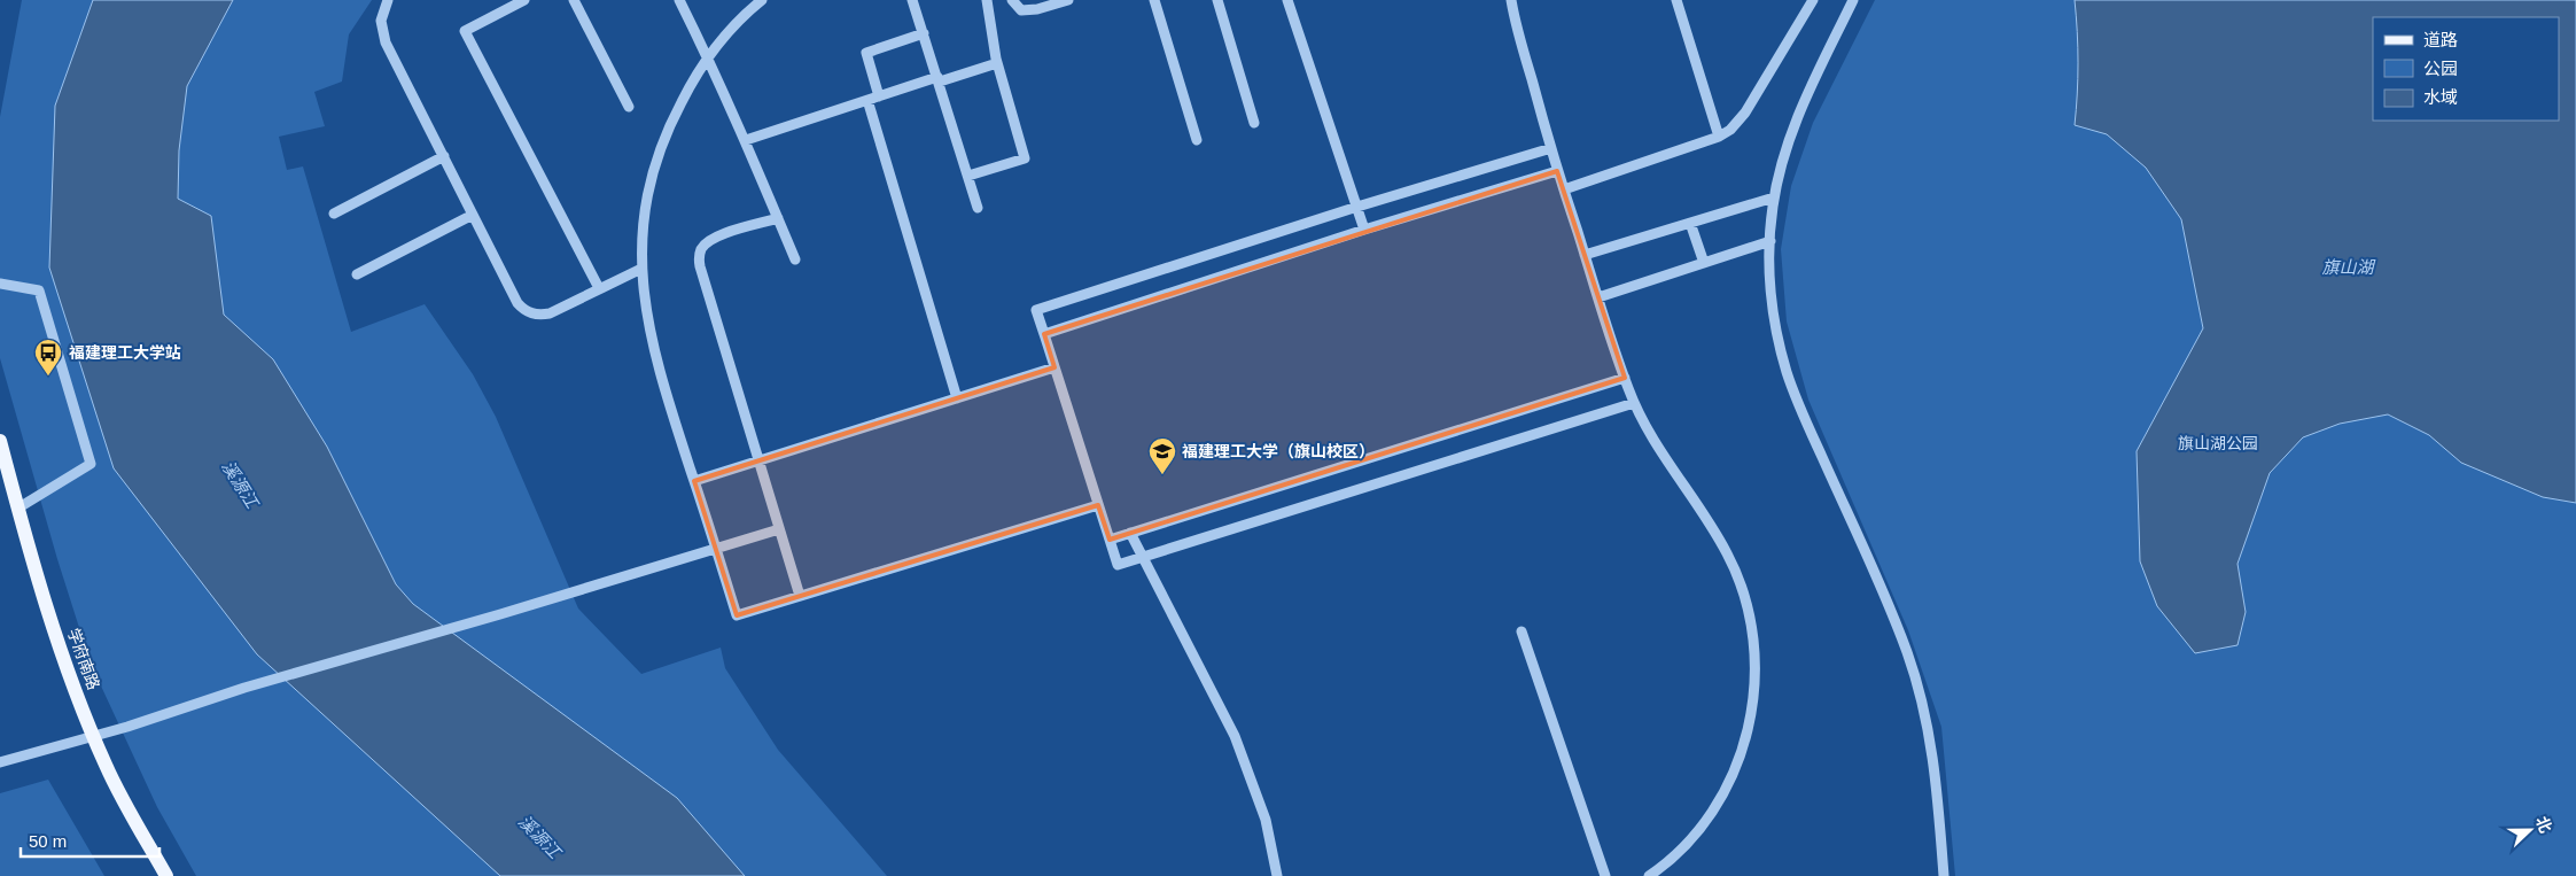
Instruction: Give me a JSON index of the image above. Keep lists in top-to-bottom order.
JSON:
{
  "streets": {
    "main road": ["学府南路"]
  },
  "water": ["旗山湖", "溪源江"],
  "parks": ["旗山湖公园"],
  "places": {
    "bus stop": ["福建理工大学站"],
    "school or university": ["福建理工大学（旗山校区）"]
  },
  "legend": ["道路", "公园", "水域"],
  "scale_bar": "50 m",
  "north": "right"
}
